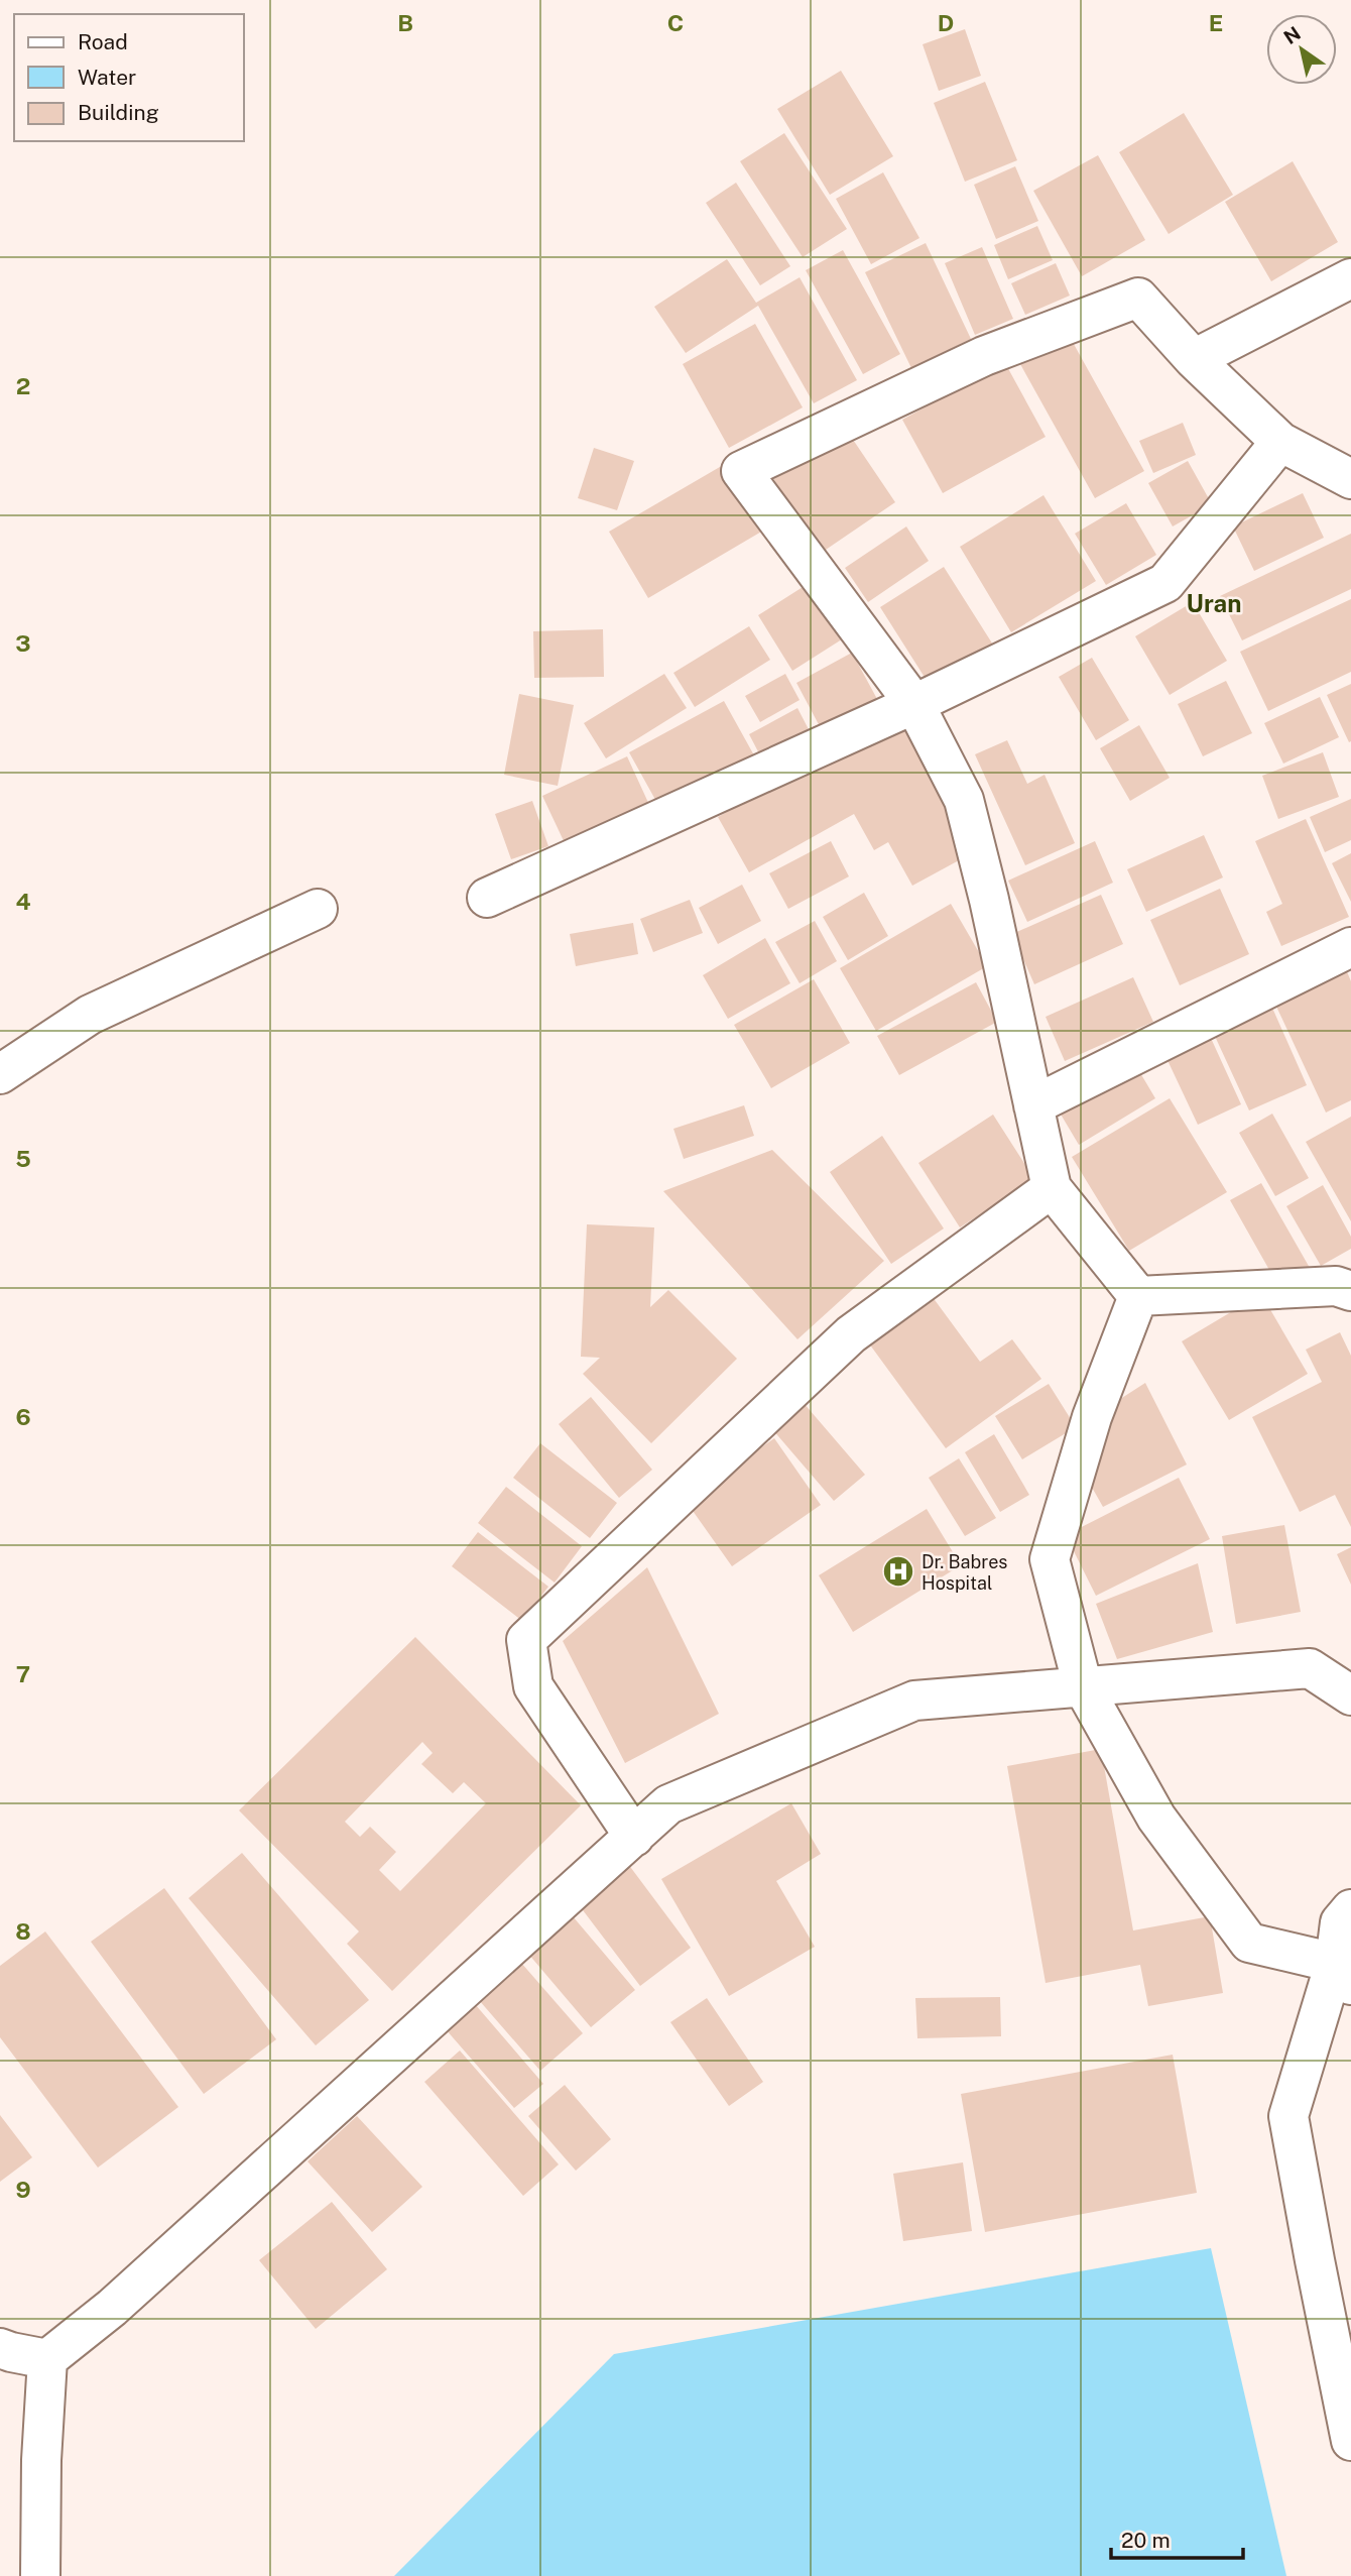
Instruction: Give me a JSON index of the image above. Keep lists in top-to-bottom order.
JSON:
{
  "districts": ["Uran"],
  "places": {
    "hospital": ["Dr. Babres Hospital"]
  },
  "legend": ["Road", "Water", "Building"],
  "scale_bar": "20 m",
  "north": "top left",
  "grid": {
    "columns": [
      "B",
      "C",
      "D",
      "E"
    ],
    "rows": [
      "2",
      "3",
      "4",
      "5",
      "6",
      "7",
      "8",
      "9"
    ]
  }
}
